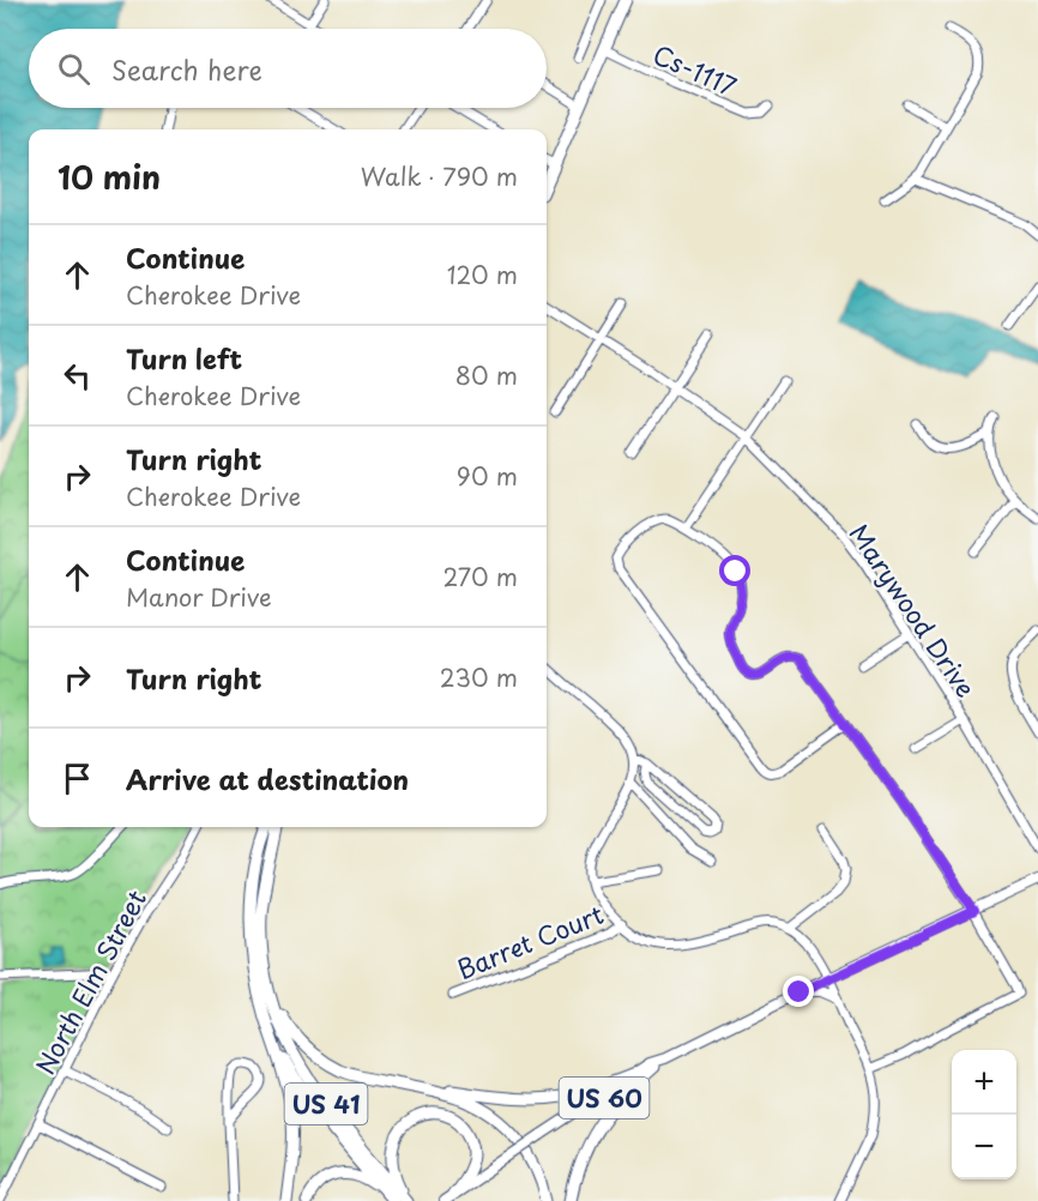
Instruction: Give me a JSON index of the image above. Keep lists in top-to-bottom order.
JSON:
{
  "streets": {
    "highway": ["US 41"],
    "main road": ["US 60"],
    "street": [
      "Cs-1117",
      "Marywood Drive",
      "Barret Court",
      "North Elm Street"
    ]
  },
  "page": {
    "search": "Search here",
    "heading": ["10 min", "Walk · 790 m"],
    "list": [
      ["Continue", "Cherokee Drive", "120 m"],
      ["Turn left", "Cherokee Drive", "80 m"],
      ["Turn right", "Cherokee Drive", "90 m"],
      ["Continue", "Manor Drive", "270 m"],
      ["Turn right", "230 m"],
      "Arrive at destination"
    ],
    "map_buttons": ["+", "−"]
  }
}
